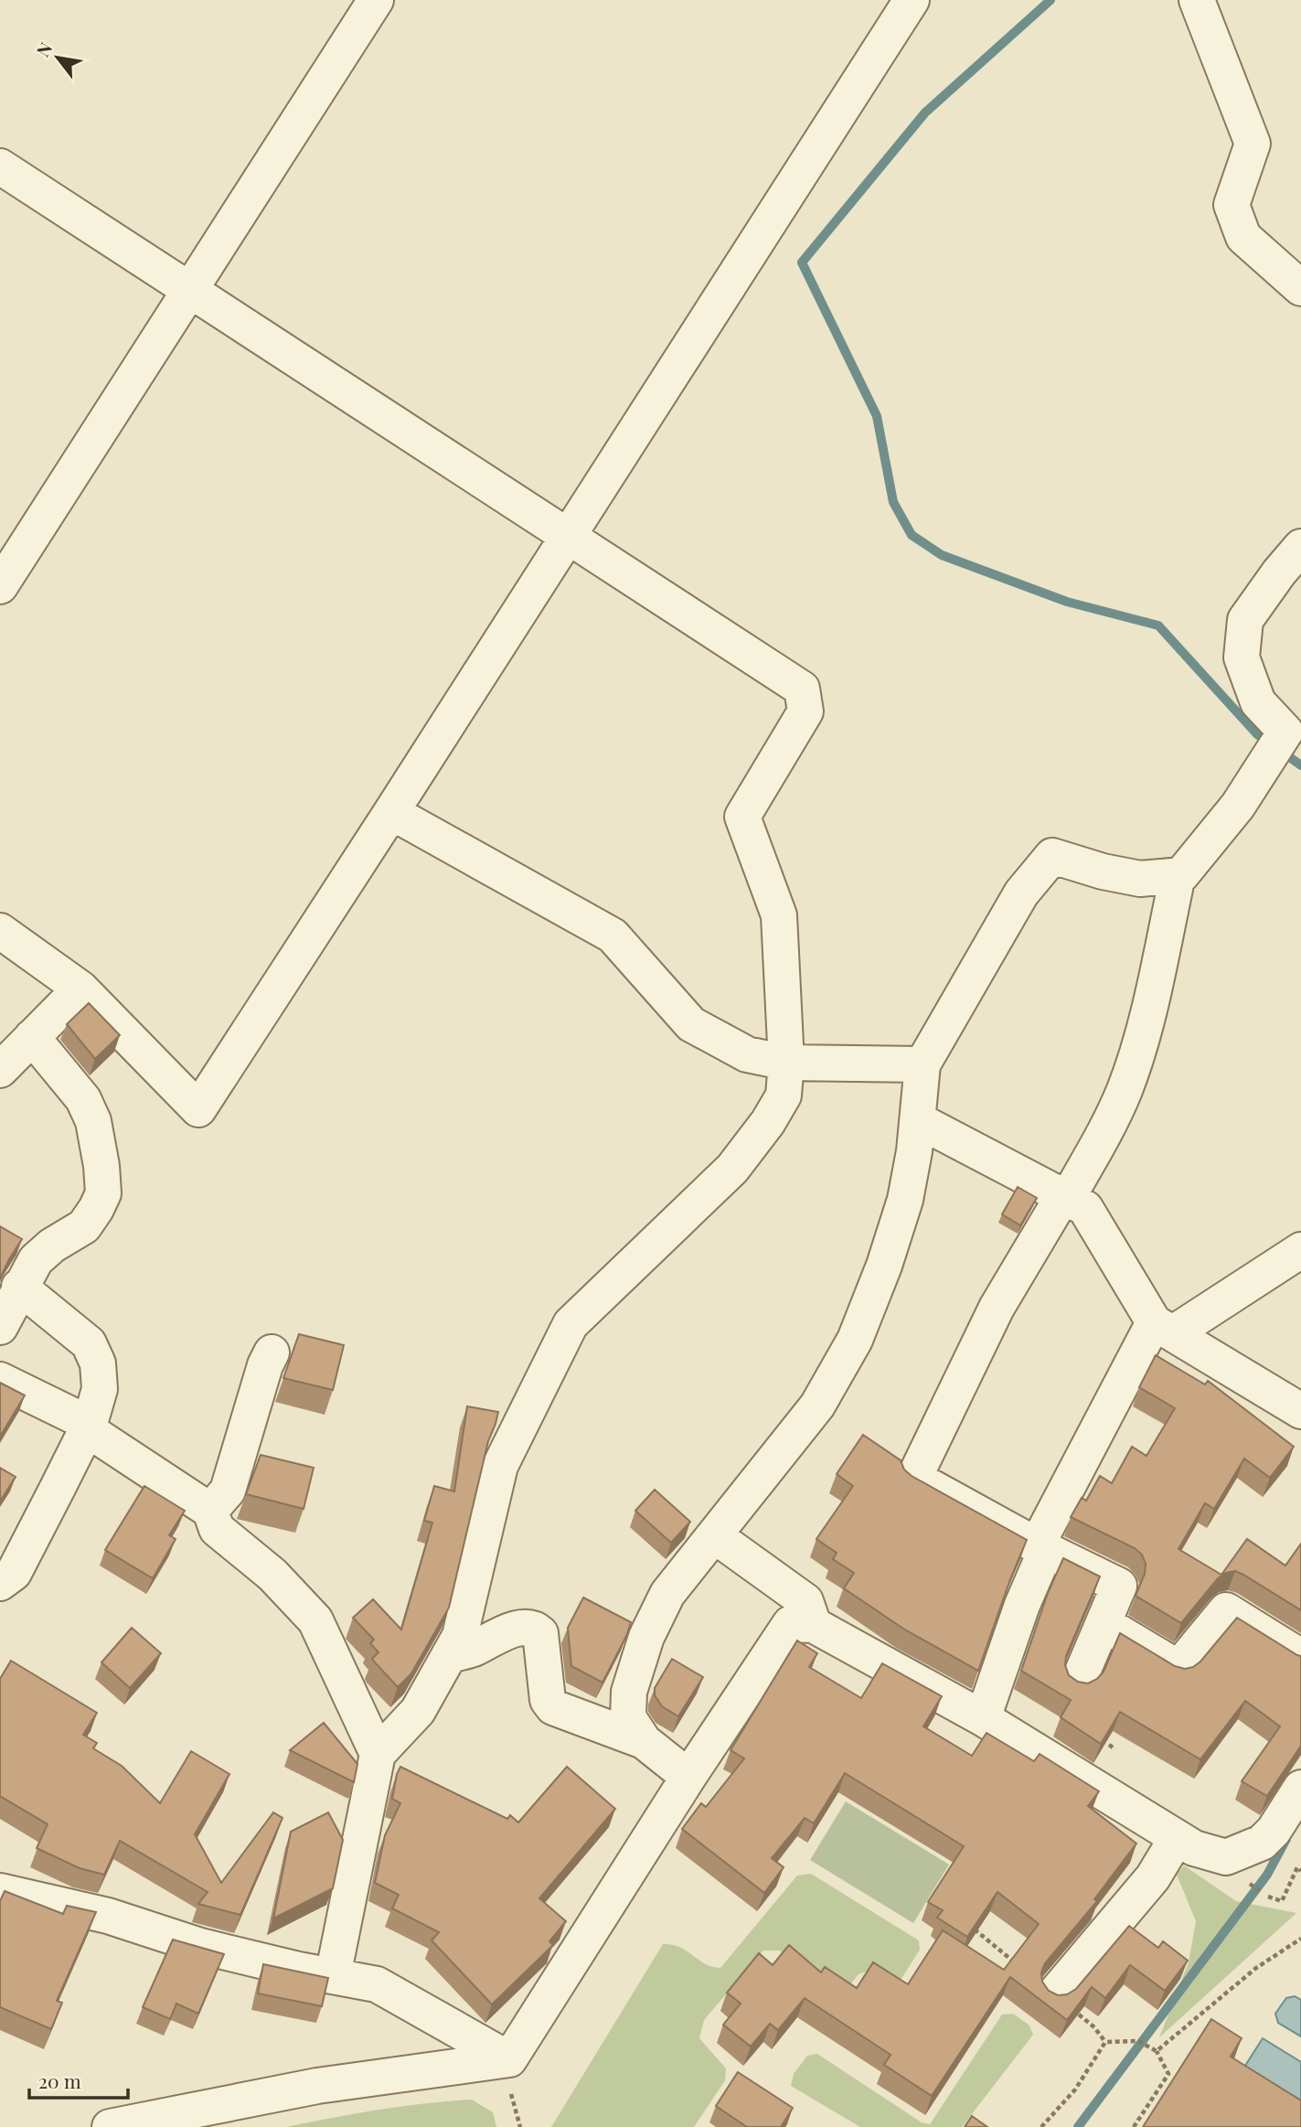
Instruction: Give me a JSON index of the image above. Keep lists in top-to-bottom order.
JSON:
{
  "scale_bar": "20 m",
  "north": "top left"
}
